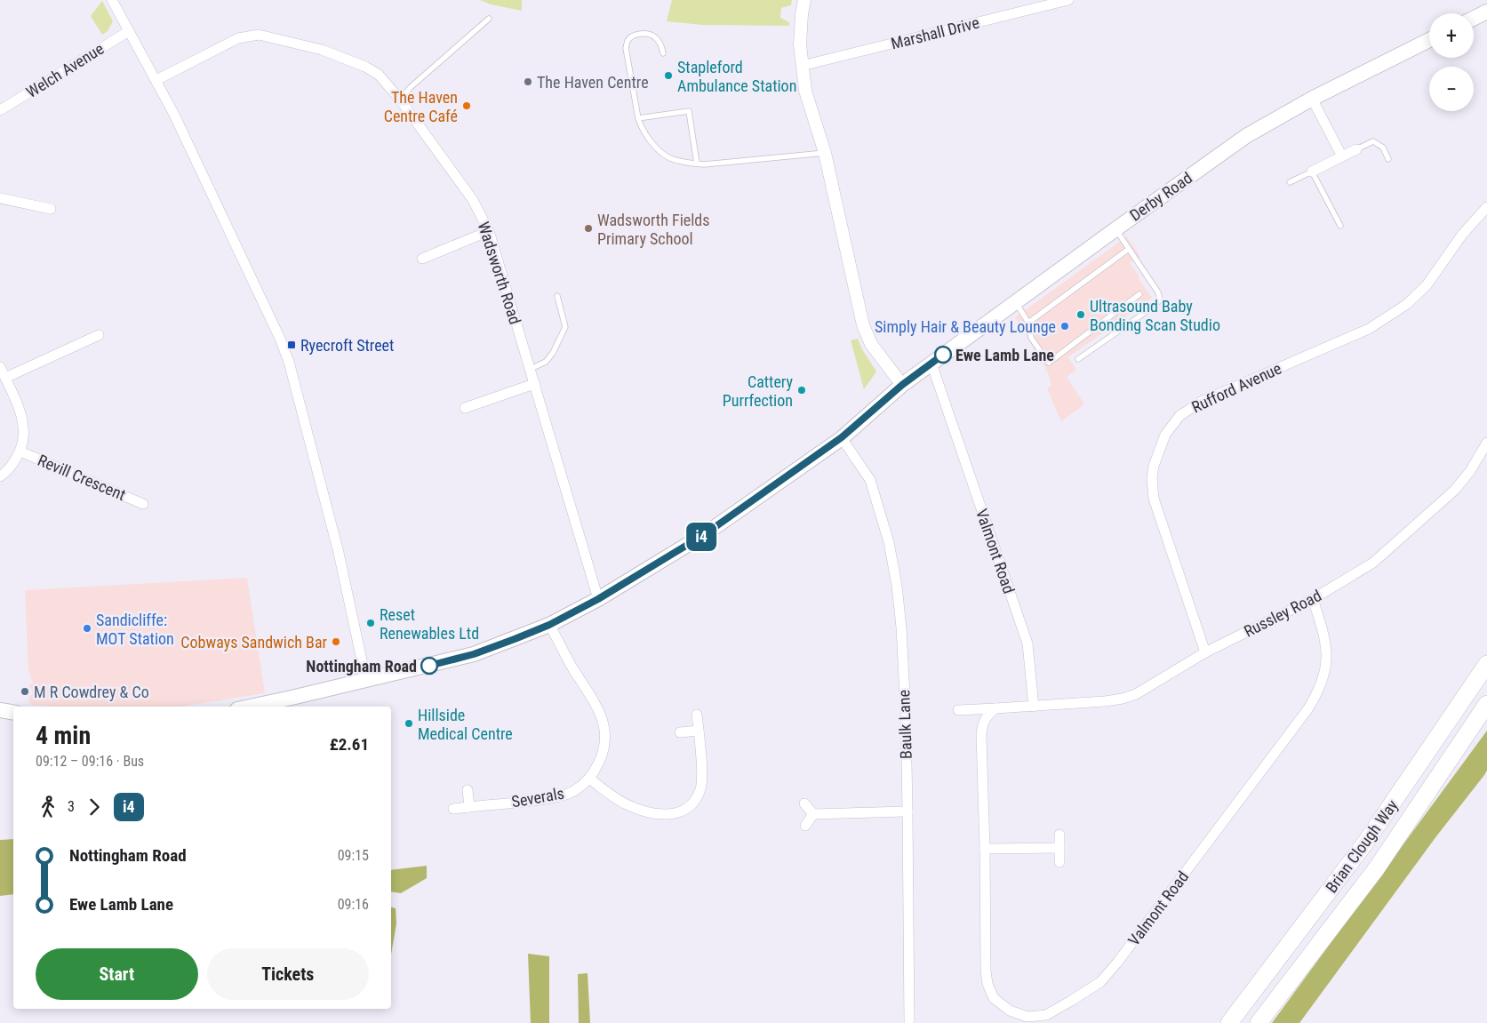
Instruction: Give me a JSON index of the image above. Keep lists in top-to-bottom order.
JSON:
{
  "streets": {
    "highway": ["Brian Clough Way"],
    "main road": ["Derby Road"],
    "street": [
      "Marshall Drive",
      "Welch Avenue",
      "Wadsworth Road",
      "Rufford Avenue",
      "Revill Crescent",
      "Valmont Road",
      "Russley Road",
      "Baulk Lane",
      "Severals"
    ]
  },
  "crossings": [
    ["Derby Road", "Valmont Road"],
    ["Rufford Avenue", "Russley Road"],
    ["Valmont Road", "Russley Road"]
  ],
  "places": {
    "other": [
      "Stapleford Ambulance Station",
      "The Haven Centre",
      "The Haven Centre Café",
      "Wadsworth Fields Primary School",
      "Ultrasound Baby Bonding Scan Studio",
      "Simply Hair & Beauty Lounge",
      "Ewe Lamb Lane",
      "Cattery Purrfection",
      "Reset Renewables Ltd",
      "Sandicliffe: MOT Station",
      "Cobways Sandwich Bar",
      "Nottingham Road",
      "M R Cowdrey & Co",
      "Hillside Medical Centre"
    ],
    "transit": ["Ryecroft Street"]
  },
  "lines": ["bus line i4"],
  "page": {
    "on_map": "i4",
    "map_buttons": ["+", "−"],
    "heading": ["4 min", "09:12 – 09:16 · Bus", "£2.61"],
    "legs": ["3", "i4"],
    "list": [
      {
        "name": "Nottingham Road",
        "value": "09:15"
      },
      {
        "name": "Ewe Lamb Lane",
        "value": "09:16"
      }
    ],
    "buttons": ["Start", "Tickets"]
  }
}
